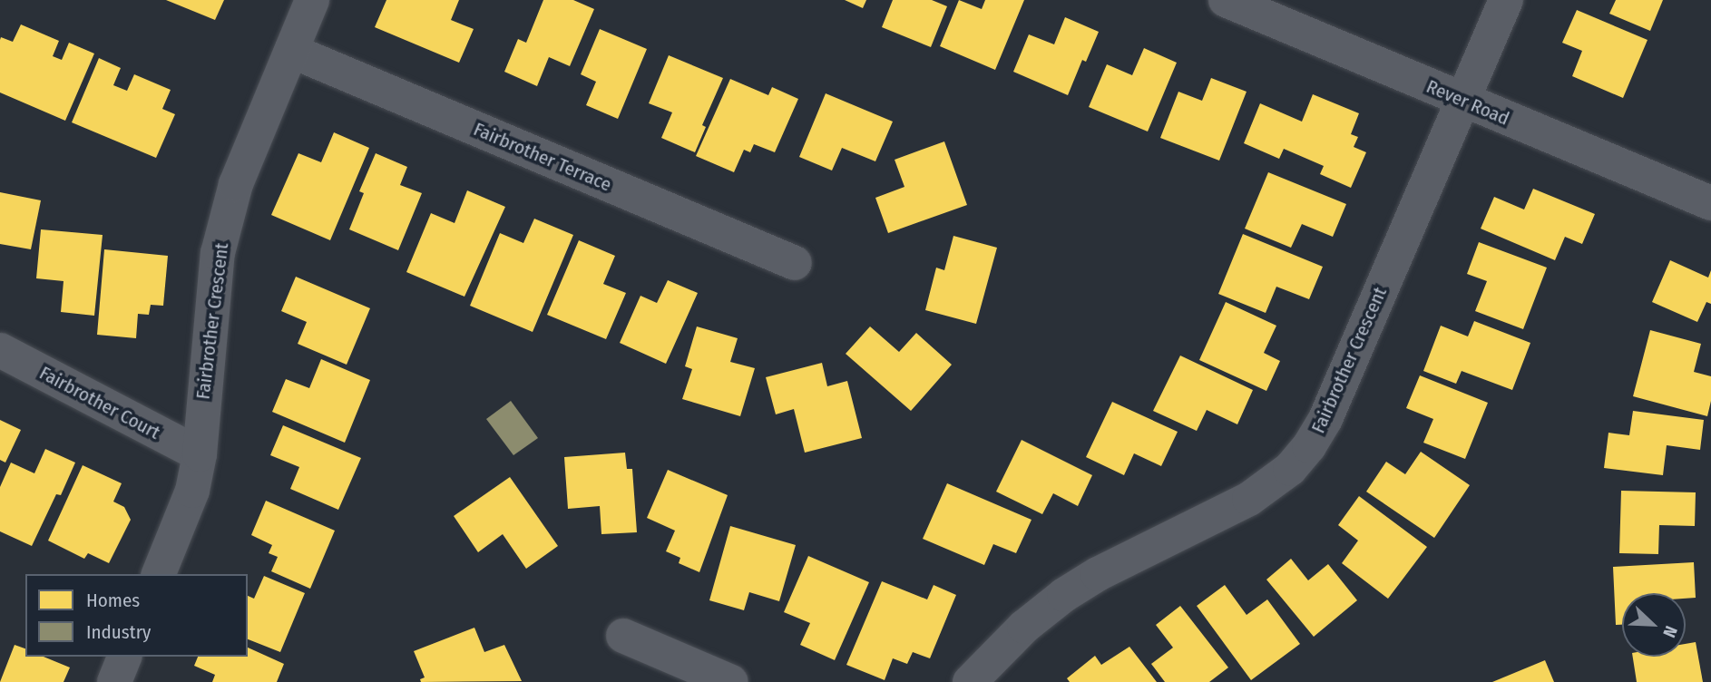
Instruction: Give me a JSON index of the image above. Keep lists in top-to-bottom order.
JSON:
{
  "streets": {
    "street": [
      "Rever Road",
      "Fairbrother Terrace",
      "Fairbrother Crescent",
      "Fairbrother Court"
    ]
  },
  "crossings": [
    ["Rever Road", "Fairbrother Crescent"],
    ["Fairbrother Terrace", "Fairbrother Crescent"],
    ["Fairbrother Crescent", "Fairbrother Court"]
  ],
  "legend": ["Homes", "Industry"],
  "north": "bottom right"
}
